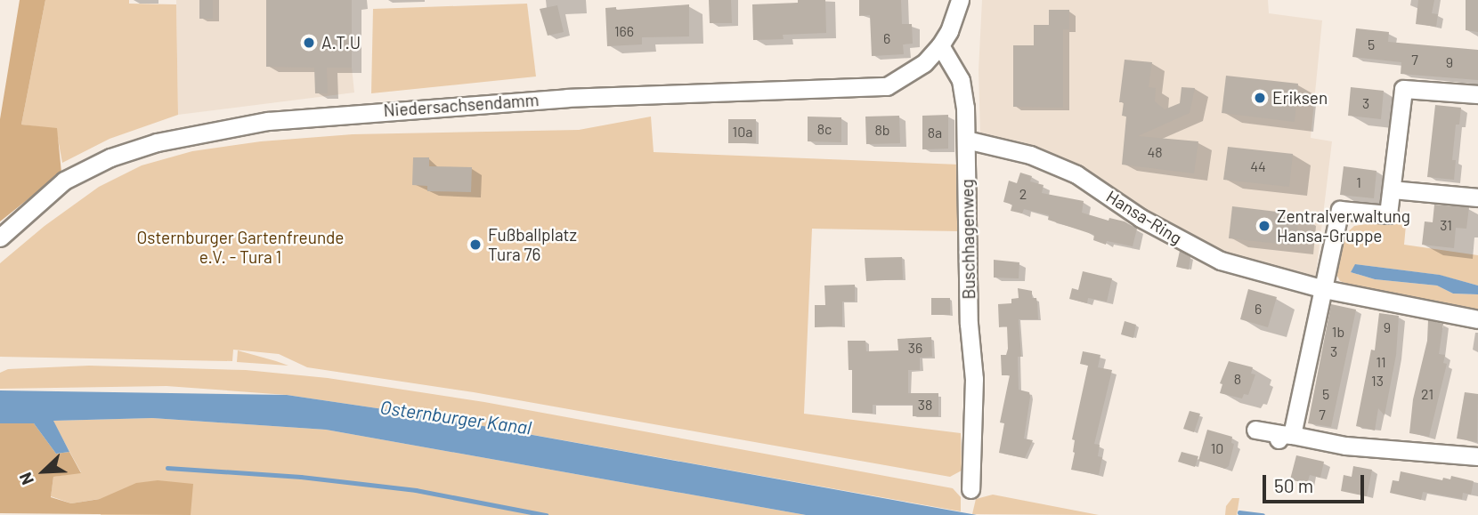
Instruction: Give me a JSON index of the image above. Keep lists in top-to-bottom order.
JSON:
{
  "streets": {
    "street": ["Niedersachsendamm", "Hansa-Ring", "Buschhagenweg"]
  },
  "crossings": [
    ["Niedersachsendamm", "Buschhagenweg"],
    ["Hansa-Ring", "Buschhagenweg"]
  ],
  "water": ["Osternburger Kanal"],
  "parks": ["Osternburger Gartenfreunde e.V. - Tura 1"],
  "places": [
    "A.T.U",
    "Eriksen",
    "Zentralverwaltung Hansa-Gruppe",
    "Fußballplatz Tura 76"
  ],
  "house_numbers": [
    "166",
    "6",
    "5",
    "7",
    "9",
    "3",
    "8c",
    "8b",
    "10a",
    "8a",
    "48",
    "44",
    "1",
    "2",
    "31",
    "6",
    "9",
    "1b",
    "36",
    "3",
    "11",
    "8",
    "13",
    "5",
    "21",
    "38",
    "7",
    "10"
  ],
  "scale_bar": "50 m",
  "north": "bottom left"
}
